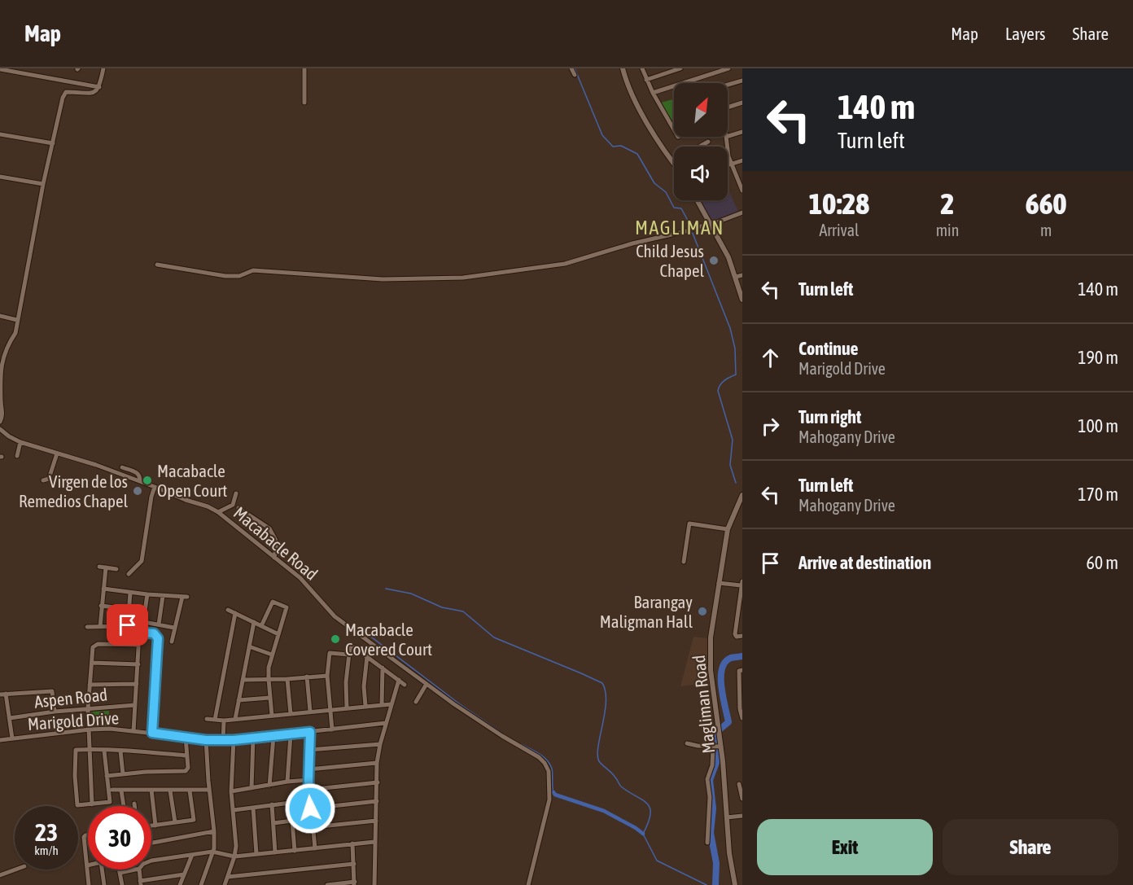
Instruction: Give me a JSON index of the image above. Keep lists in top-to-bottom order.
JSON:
{
  "streets": {
    "street": [
      "Macabacle Road",
      "Aspen Road",
      "Magliman Road",
      "Marigold Drive"
    ]
  },
  "districts": ["MAGLIMAN"],
  "places": [
    "Child Jesus Chapel",
    "Macabacle Open Court",
    "Virgen de los Remedios Chapel",
    "Barangay Maligman Hall",
    "Macabacle Covered Court"
  ],
  "north": "top right",
  "page": {
    "header": "Map",
    "nav": ["Map", "Layers", "Share"],
    "turn": ["140 m", "Turn left"],
    "eta": [
      "10:28",
      "Arrival",
      "2",
      "min",
      "660",
      "m"
    ],
    "list": [
      {
        "name": "Turn left",
        "value": "140 m"
      },
      {
        "name": "Continue",
        "note": "Marigold Drive",
        "value": "190 m"
      },
      {
        "name": "Turn right",
        "note": "Mahogany Drive",
        "value": "100 m"
      },
      {
        "name": "Turn left",
        "note": "Mahogany Drive",
        "value": "170 m"
      },
      {
        "name": "Arrive at destination",
        "value": "60 m"
      }
    ],
    "speed": "23 km/h",
    "limit": "30",
    "buttons": ["Exit", "Share"]
  }
}
